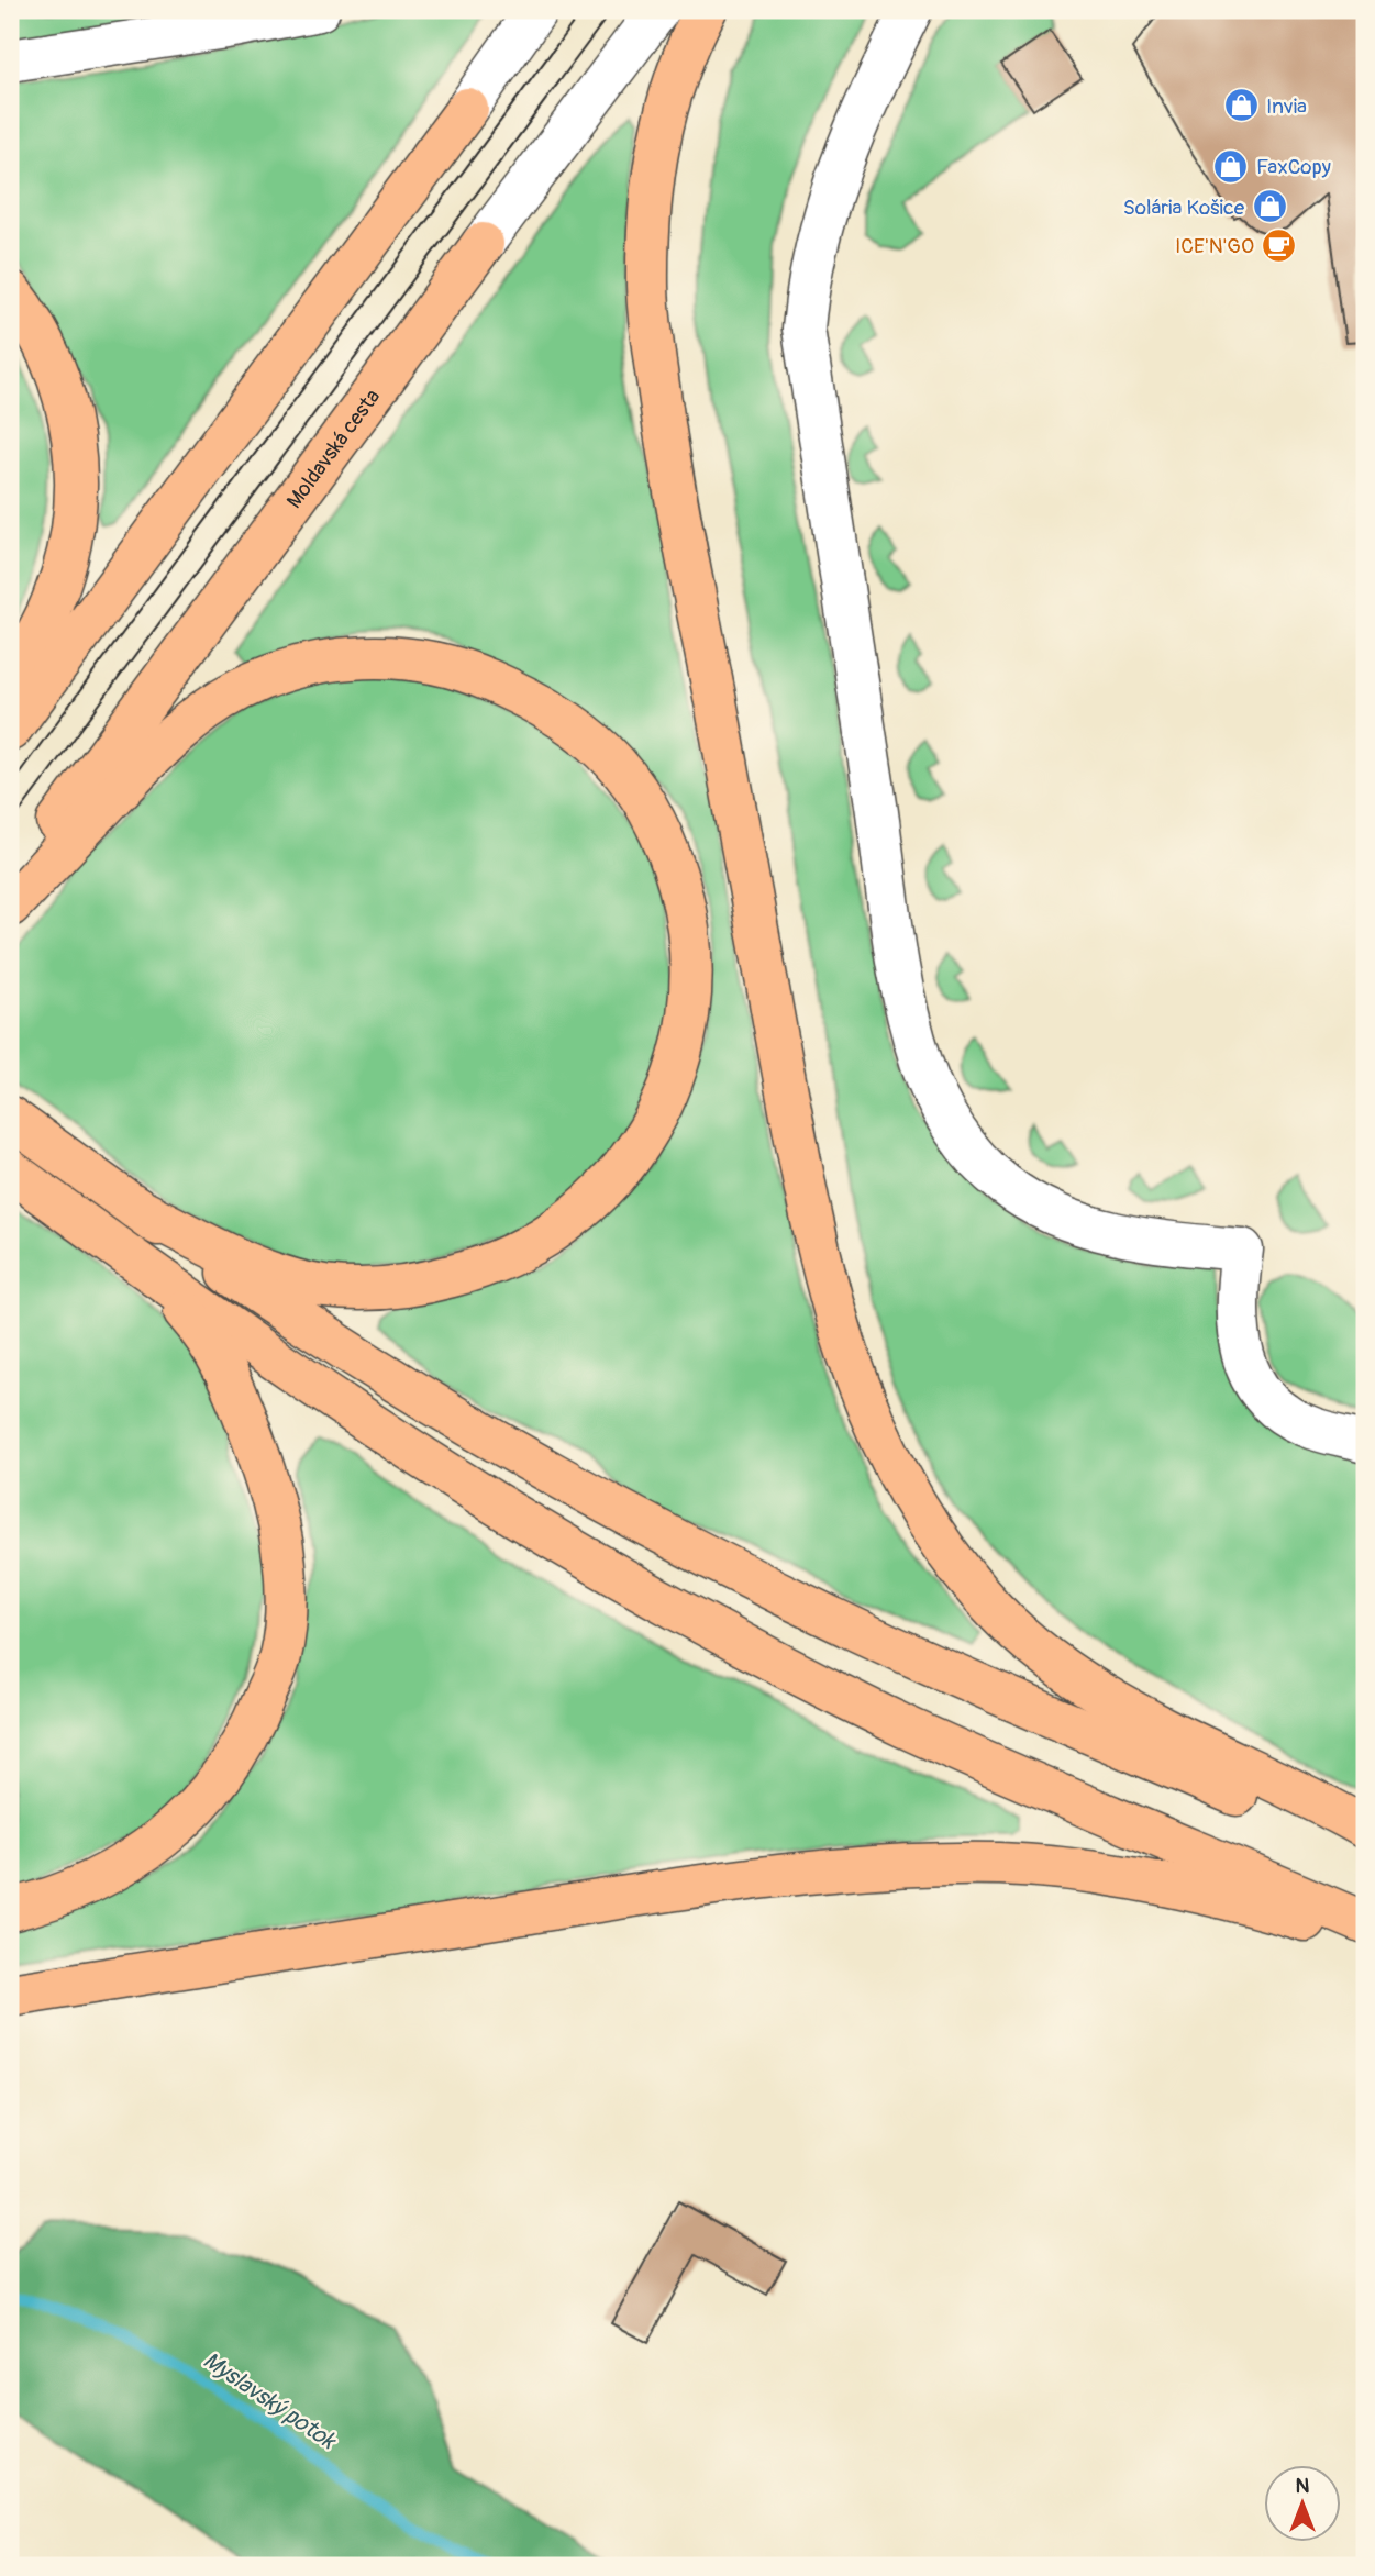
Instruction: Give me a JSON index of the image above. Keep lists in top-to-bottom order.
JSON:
{
  "streets": {
    "highway": ["Moldavská cesta"]
  },
  "water": ["Myslavský potok"],
  "places": {
    "shop": ["Invia", "FaxCopy", "Solária Košice"],
    "cafe": ["ICE'N'GO"]
  },
  "north": "top"
}
